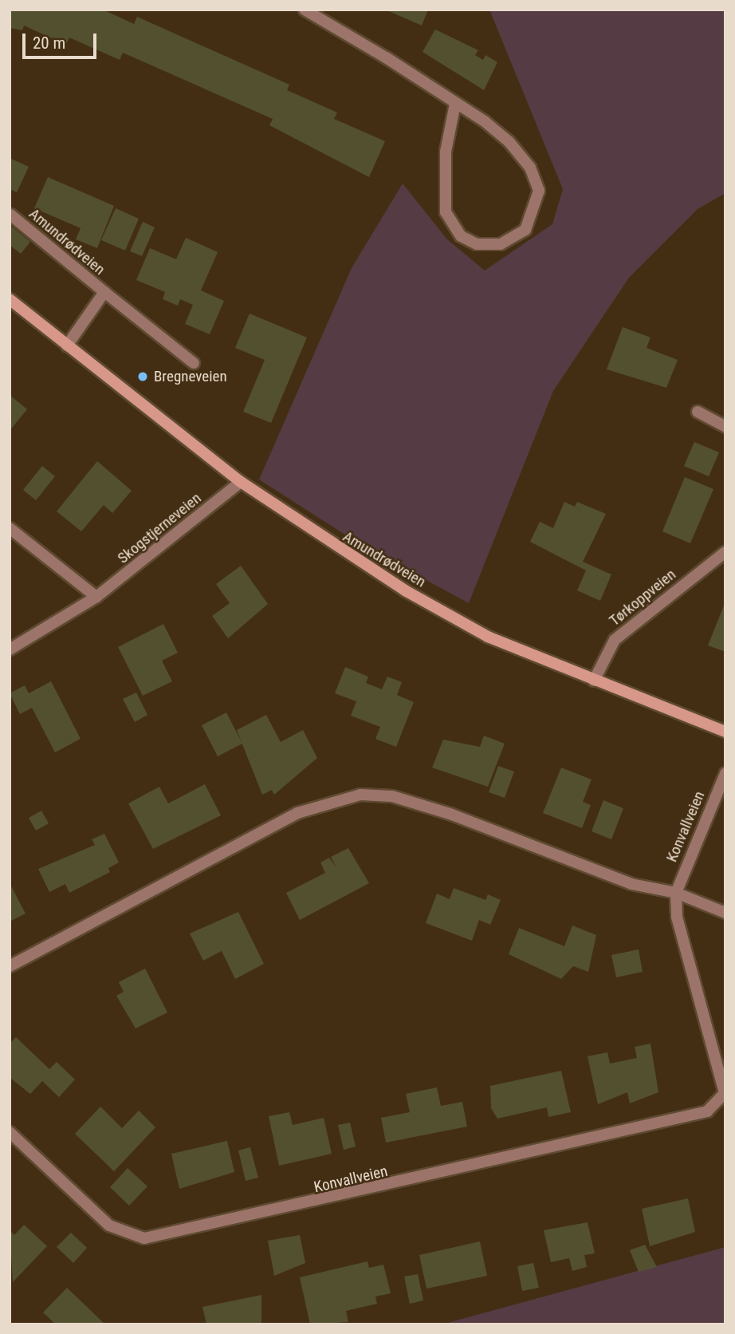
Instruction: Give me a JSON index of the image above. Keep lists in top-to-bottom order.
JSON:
{
  "streets": {
    "main road": ["Amundrødveien"],
    "street": ["Skogstjerneveien", "Tørkoppveien", "Konvallveien"]
  },
  "crossings": [
    ["Amundrødveien", "Skogstjerneveien"],
    ["Amundrødveien", "Tørkoppveien"]
  ],
  "places": ["Bregneveien"],
  "scale_bar": "20 m"
}
